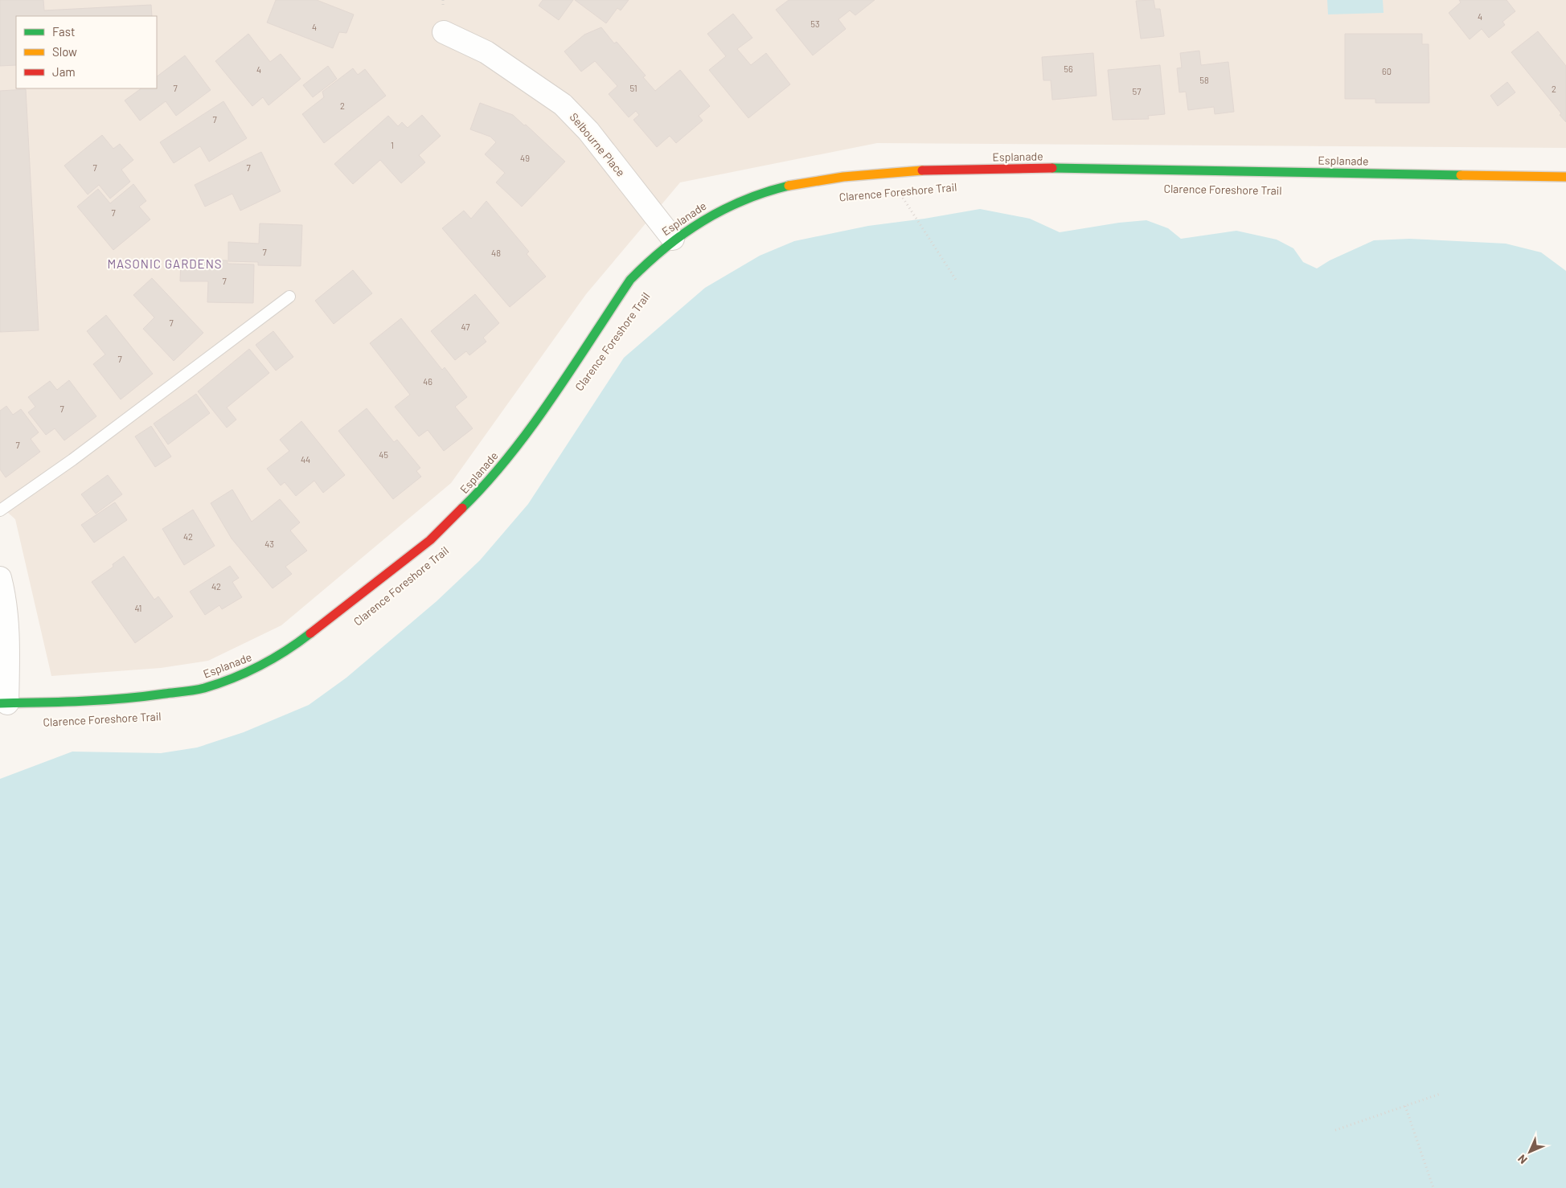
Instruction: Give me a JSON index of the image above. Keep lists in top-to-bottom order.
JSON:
{
  "streets": {
    "street": ["Selbourne Place", "Esplanade"]
  },
  "crossings": [
    ["Selbourne Place", "Esplanade"]
  ],
  "districts": ["MASONIC GARDENS"],
  "house_numbers": [
    "4",
    "53",
    "4",
    "56",
    "4",
    "60",
    "58",
    "7",
    "51",
    "2",
    "57",
    "2",
    "7",
    "1",
    "49",
    "7",
    "7",
    "7",
    "7",
    "48",
    "7",
    "7",
    "47",
    "7",
    "46",
    "7",
    "7",
    "45",
    "44",
    "42",
    "43",
    "42",
    "41"
  ],
  "legend": ["Fast", "Slow", "Jam"],
  "north": "bottom left"
}
